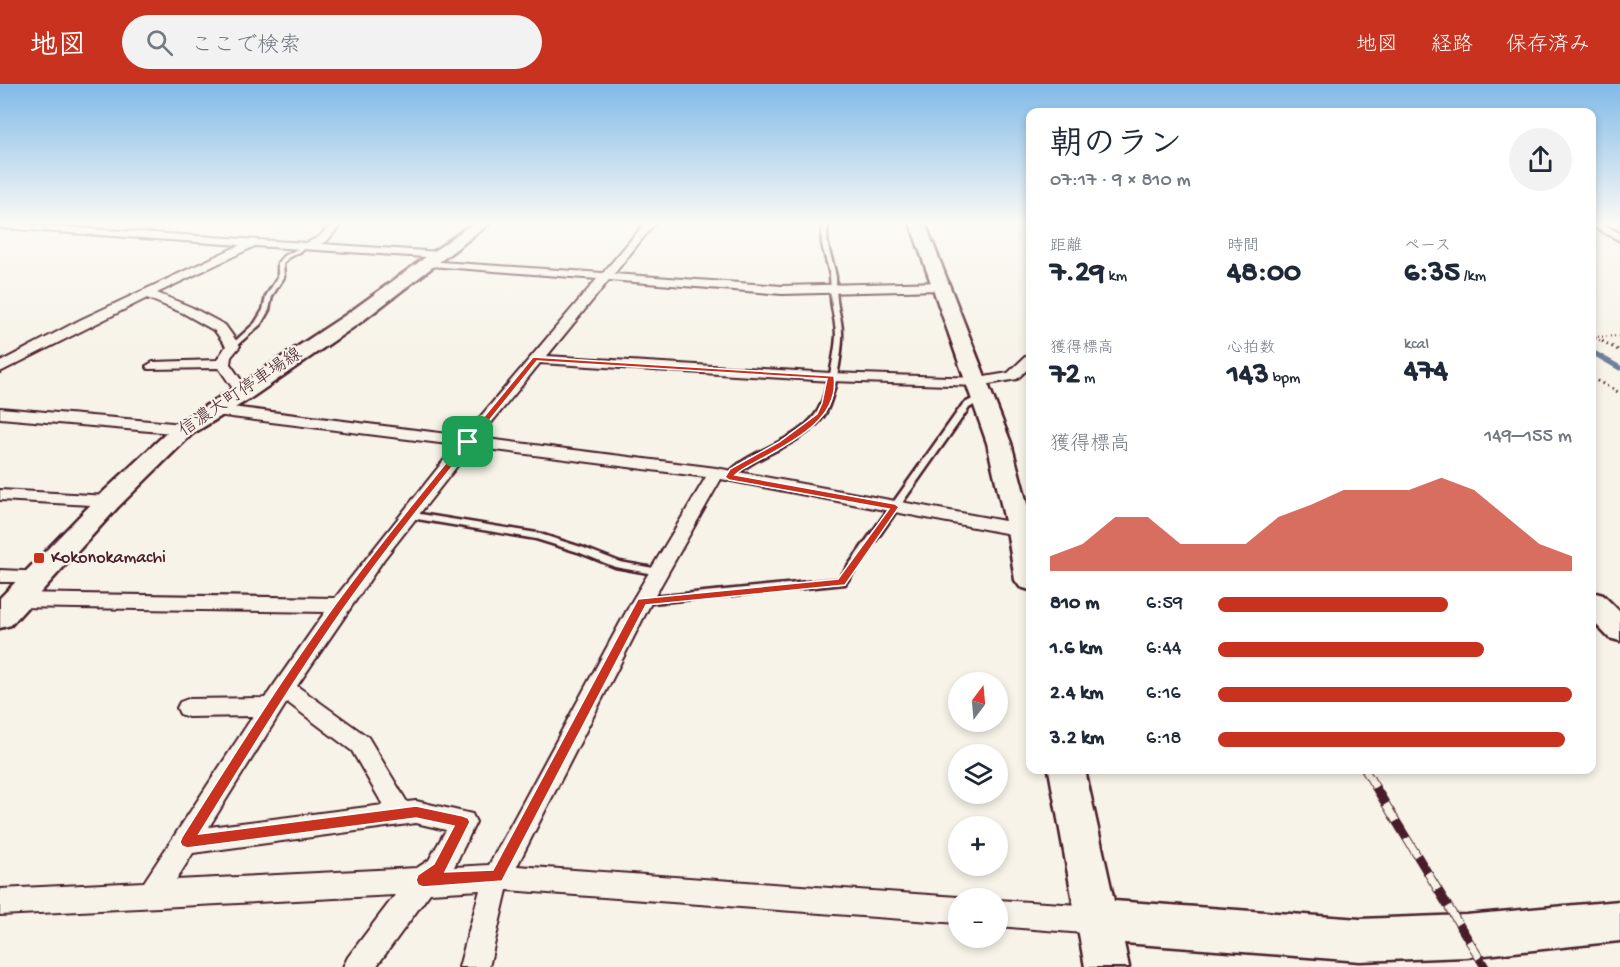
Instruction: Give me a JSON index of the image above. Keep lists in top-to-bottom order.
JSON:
{
  "streets": {
    "street": ["信濃大町停車場線"]
  },
  "places": {
    "transit": ["Kokonokamachi"]
  },
  "north": "top",
  "page": {
    "header": "地図",
    "search": "ここで検索",
    "nav": ["地図", "経路", "保存済み"],
    "heading": ["朝のラン", "07:17 · 9 × 810 m"],
    "stats": [
      ["距離", "7.29 km"],
      ["時間", "48:00"],
      ["ペース", "6:35 /km"],
      ["獲得標高", "72 m"],
      ["心拍数", "143 bpm"],
      ["kcal", "474"]
    ],
    "chart": ["獲得標高", "149–155 m"],
    "list": [
      {
        "name": "810 m",
        "note": "6:59"
      },
      {
        "name": "1.6 km",
        "note": "6:44"
      },
      {
        "name": "2.4 km",
        "note": "6:16"
      },
      {
        "name": "3.2 km",
        "note": "6:18"
      }
    ],
    "map_buttons": ["+", "−"]
  }
}
